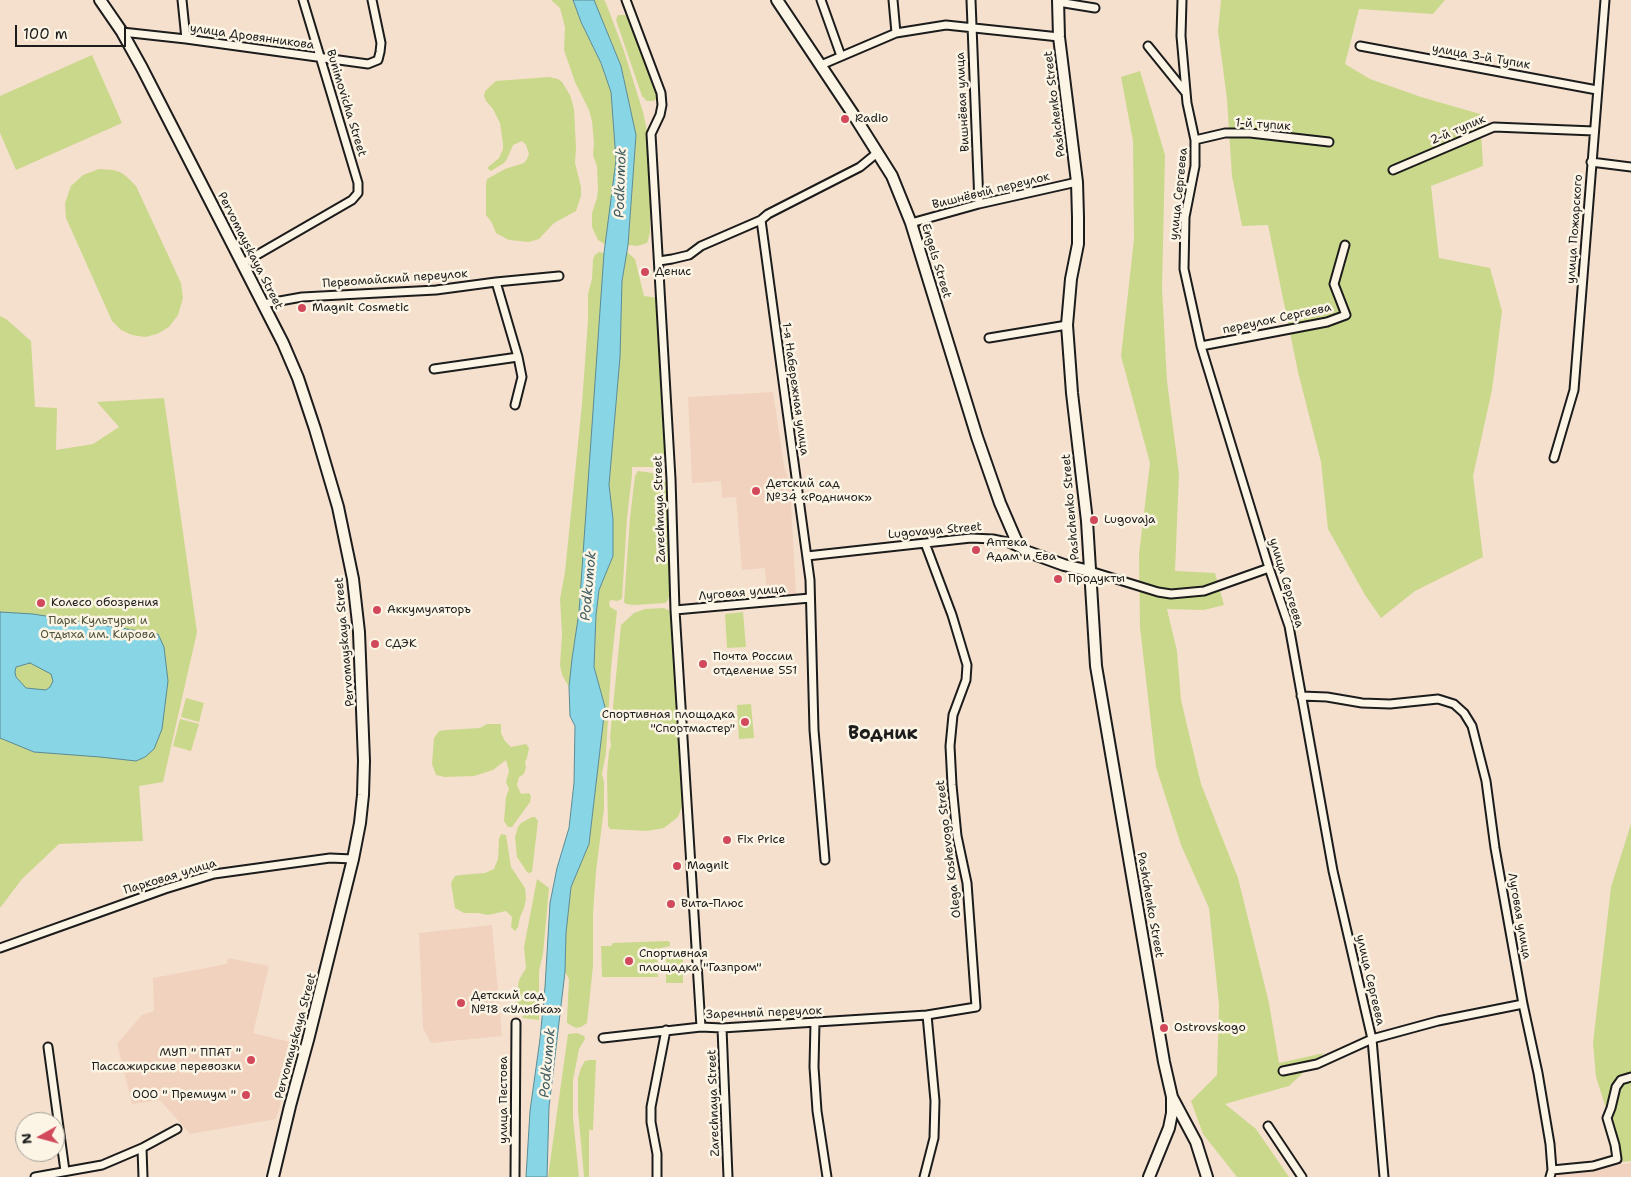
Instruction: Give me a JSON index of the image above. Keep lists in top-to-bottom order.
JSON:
{
  "streets": {
    "street": [
      "улица Дровянникова",
      "улица 3-й Тупик",
      "Вишнёвая улица",
      "Bunimovicha Street",
      "Pashchenko Street",
      "1-й тупик",
      "2-й тупик",
      "Вишнёвый переулок",
      "улица Сергеева",
      "улица Пожарского",
      "Pervomayskaya Street",
      "Engels Street",
      "Первомайский переулок",
      "переулок Сергеева",
      "1-я Набережная улица",
      "Zarechnaya Street",
      "Lugovaya Street",
      "Луговая улица",
      "Olega Koshevogo Street",
      "Парковая улица",
      "Заречный переулок",
      "улица Пестова"
    ]
  },
  "crossings": [
    ["улица Дровянникова", "Bunimovicha Street"],
    ["улица Дровянникова", "Pervomayskaya Street"],
    ["улица 3-й Тупик", "улица Пожарского"],
    ["Вишнёвая улица", "Вишнёвый переулок"],
    ["Bunimovicha Street", "Pervomayskaya Street"],
    ["Pashchenko Street", "Вишнёвый переулок"],
    ["Pashchenko Street", "Lugovaya Street"],
    ["1-й тупик", "улица Сергеева"],
    ["2-й тупик", "улица Пожарского"],
    ["Вишнёвый переулок", "Engels Street"],
    ["улица Сергеева", "переулок Сергеева"],
    ["улица Сергеева", "Луговая улица"],
    ["Pervomayskaya Street", "Первомайский переулок"],
    ["Pervomayskaya Street", "Парковая улица"],
    ["Engels Street", "Lugovaya Street"],
    ["1-я Набережная улица", "Lugovaya Street"],
    ["1-я Набережная улица", "Луговая улица"],
    ["Zarechnaya Street", "Луговая улица"],
    ["Zarechnaya Street", "Заречный переулок"],
    ["Lugovaya Street", "Olega Koshevogo Street"],
    ["Olega Koshevogo Street", "Заречный переулок"]
  ],
  "districts": ["Водник"],
  "water": ["Podkumok"],
  "parks": ["Парк Культуры и Отдыха им. Кирова"],
  "places": [
    "Radio",
    "Денис",
    "Magnit Cosmetic",
    "Детский сад №34 «Родничок»",
    "Lugovaja",
    "Аптека Адам и Ева",
    "Продукты",
    "Колесо обозрения",
    "Аккумуляторъ",
    "СДЭК",
    "Почта России отделение 551",
    "Спортивная площадка \"Спортмастер\"",
    "Fix Price",
    "Magnit",
    "Вита-Плюс",
    "Спортивная площадка \"Газпром\"",
    "Детский сад №18 «Улыбка»",
    "Ostrovskogo",
    "МУП \" ППАТ \" Пассажирские перевозки",
    "ООО \" Премиум \""
  ],
  "scale_bar": "100 m",
  "north": "left"
}
